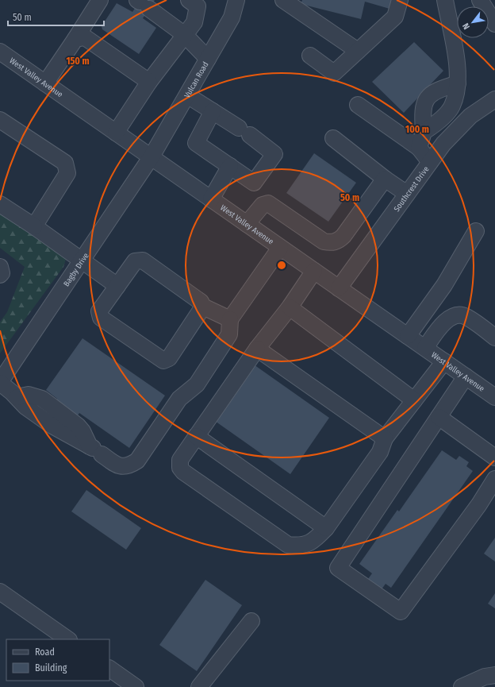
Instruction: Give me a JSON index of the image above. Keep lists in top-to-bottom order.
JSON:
{
  "streets": {
    "street": [
      "West Valley Avenue",
      "Vulcan Road",
      "Southcrest Drive",
      "Bagby Drive"
    ]
  },
  "crossings": [
    ["West Valley Avenue", "Vulcan Road"],
    ["West Valley Avenue", "Southcrest Drive"],
    ["West Valley Avenue", "Bagby Drive"],
    ["Vulcan Road", "Bagby Drive"]
  ],
  "legend": ["Road", "Building"],
  "scale_bar": "50 m",
  "north": "bottom left",
  "rings": ["150 m", "100 m", "50 m"]
}
